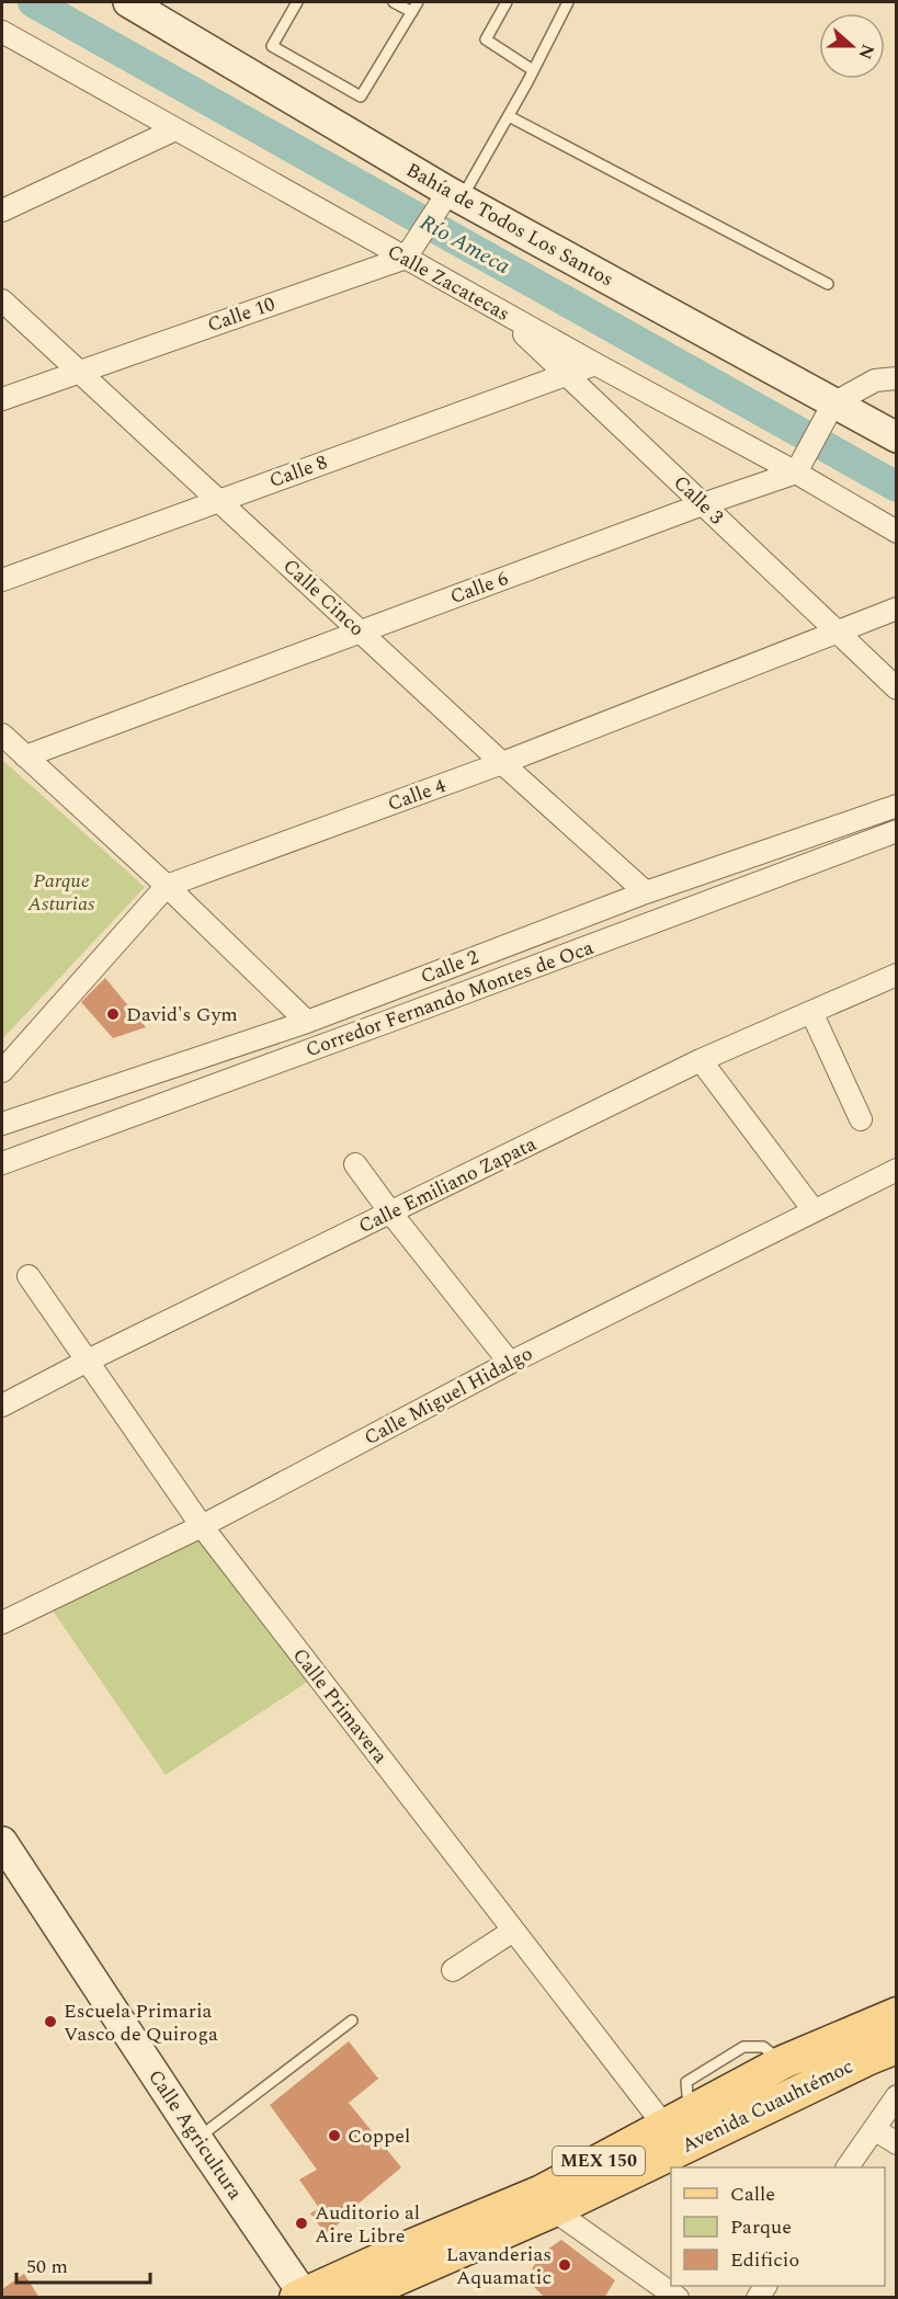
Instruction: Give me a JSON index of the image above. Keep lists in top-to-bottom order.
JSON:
{
  "streets": {
    "main road": [
      "Bahía de Todos Los Santos",
      "Avenida Cuauhtémoc",
      "Calle Agricultura",
      "MEX 150"
    ],
    "street": [
      "Calle Zacatecas",
      "Calle 10",
      "Calle 8",
      "Calle 3",
      "Calle 6",
      "Calle Cinco",
      "Calle 4",
      "Calle 2",
      "Corredor Fernando Montes de Oca",
      "Calle Emiliano Zapata",
      "Calle Miguel Hidalgo",
      "Calle Primavera"
    ]
  },
  "crossings": [
    ["Calle Zacatecas", "Calle 10"],
    ["Calle Zacatecas", "Calle 8"],
    ["Calle Zacatecas", "Calle 3"],
    ["Calle Zacatecas", "Calle 6"],
    ["Calle 10", "Calle Cinco"],
    ["Calle 8", "Calle 3"],
    ["Calle 8", "Calle Cinco"],
    ["Calle 3", "Calle 6"],
    ["Calle 3", "Calle 4"],
    ["Calle 6", "Calle Cinco"],
    ["Calle Cinco", "Calle 4"],
    ["Calle Cinco", "Calle 2"],
    ["Calle Emiliano Zapata", "Calle Primavera"],
    ["Calle Miguel Hidalgo", "Calle Primavera"],
    ["Calle Primavera", "MEX 150"],
    ["Calle Agricultura", "MEX 150"]
  ],
  "water": ["Río Ameca"],
  "parks": ["Parque Asturias"],
  "places": [
    "David's Gym",
    "Escuela Primaria Vasco de Quiroga",
    "Coppel",
    "Auditorio al Aire Libre",
    "Lavanderias Aquamatic"
  ],
  "legend": ["Calle", "Parque", "Edificio"],
  "scale_bar": "50 m",
  "north": "right"
}
